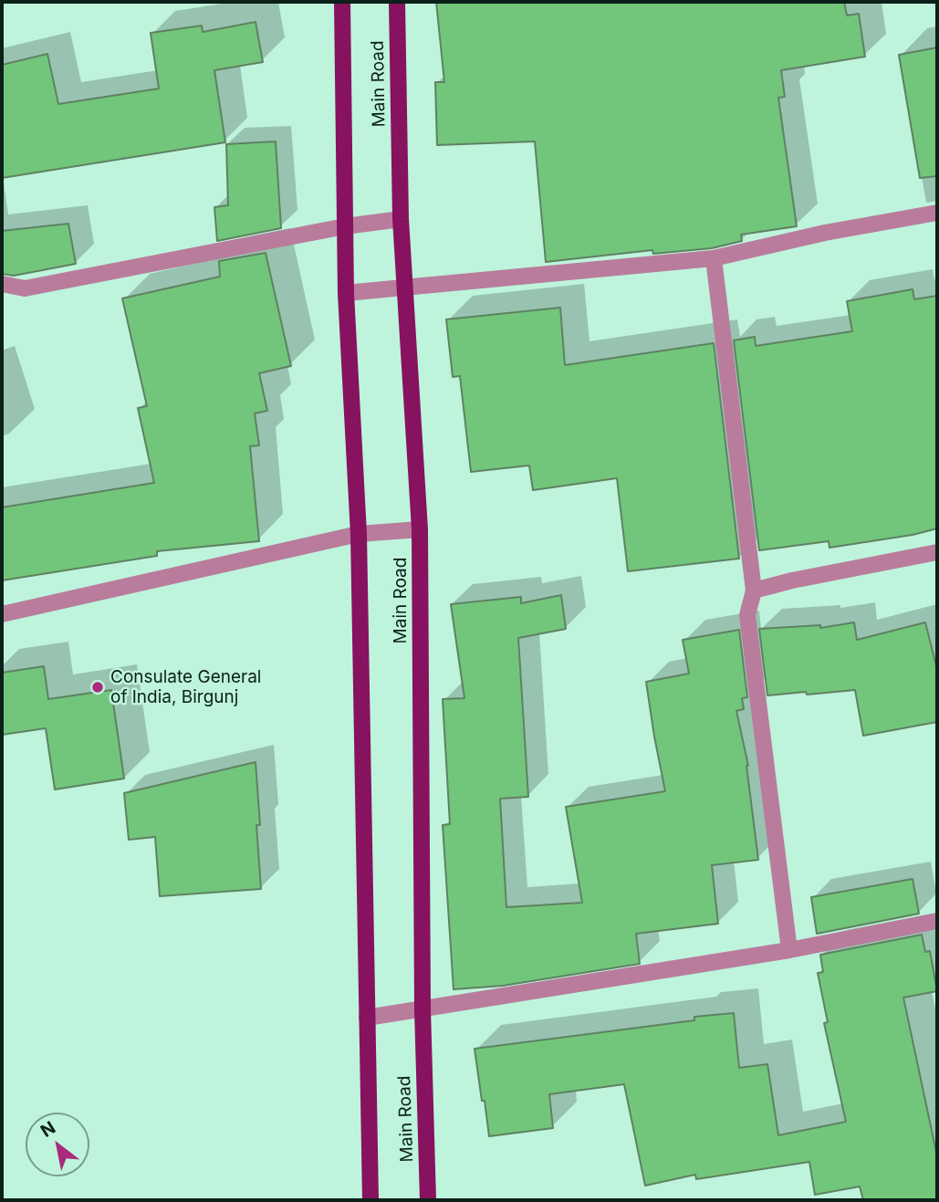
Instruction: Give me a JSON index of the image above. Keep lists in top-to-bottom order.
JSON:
{
  "streets": {
    "main road": ["Main Road"]
  },
  "places": ["Consulate General of India, Birgunj"],
  "north": "top left"
}
